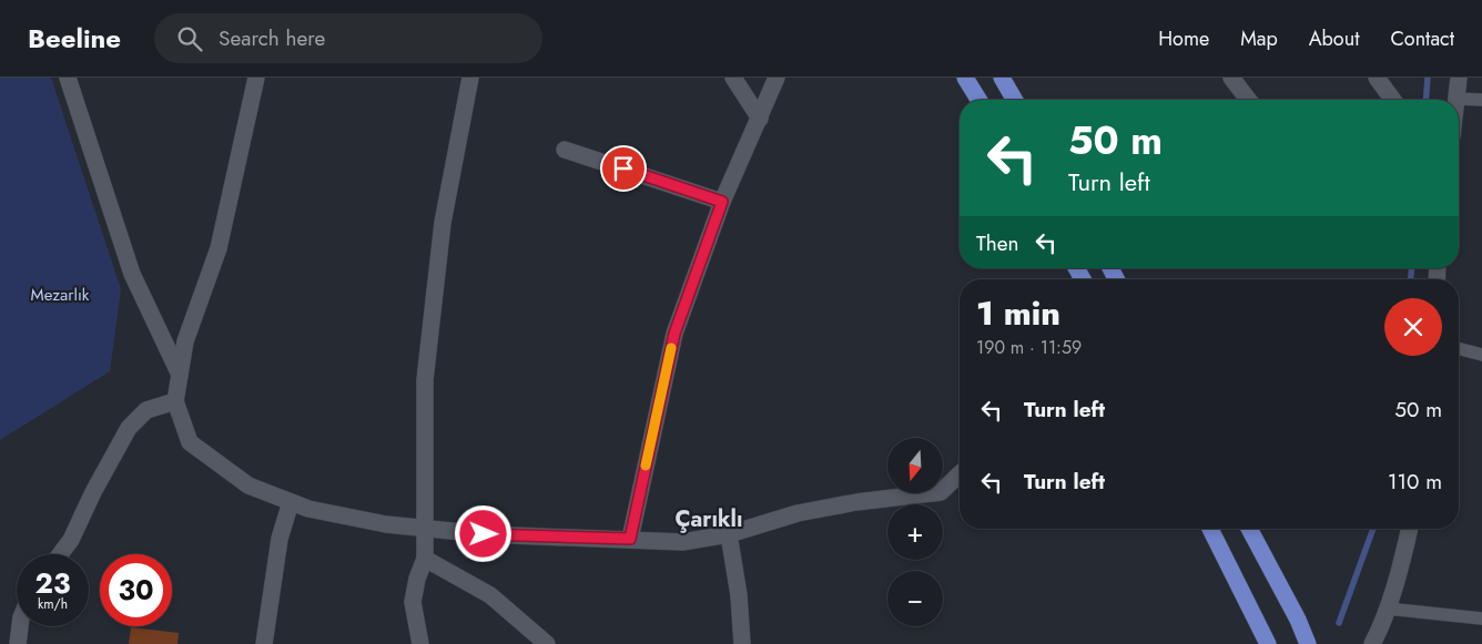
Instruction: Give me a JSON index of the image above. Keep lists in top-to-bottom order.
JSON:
{
  "districts": ["Çarıklı"],
  "parks": ["Mezarlık"],
  "north": "bottom",
  "page": {
    "header": "Beeline",
    "search": "Search here",
    "nav": [
      "Home",
      "Map",
      "About",
      "Contact"
    ],
    "turn": ["50 m", "Turn left"],
    "then": "Then",
    "heading": ["1 min", "190 m · 11:59"],
    "list": [
      {
        "name": "Turn left",
        "value": "50 m"
      },
      {
        "name": "Turn left",
        "value": "110 m"
      }
    ],
    "map_buttons": ["+", "−"],
    "speed": "23 km/h",
    "limit": "30"
  }
}
